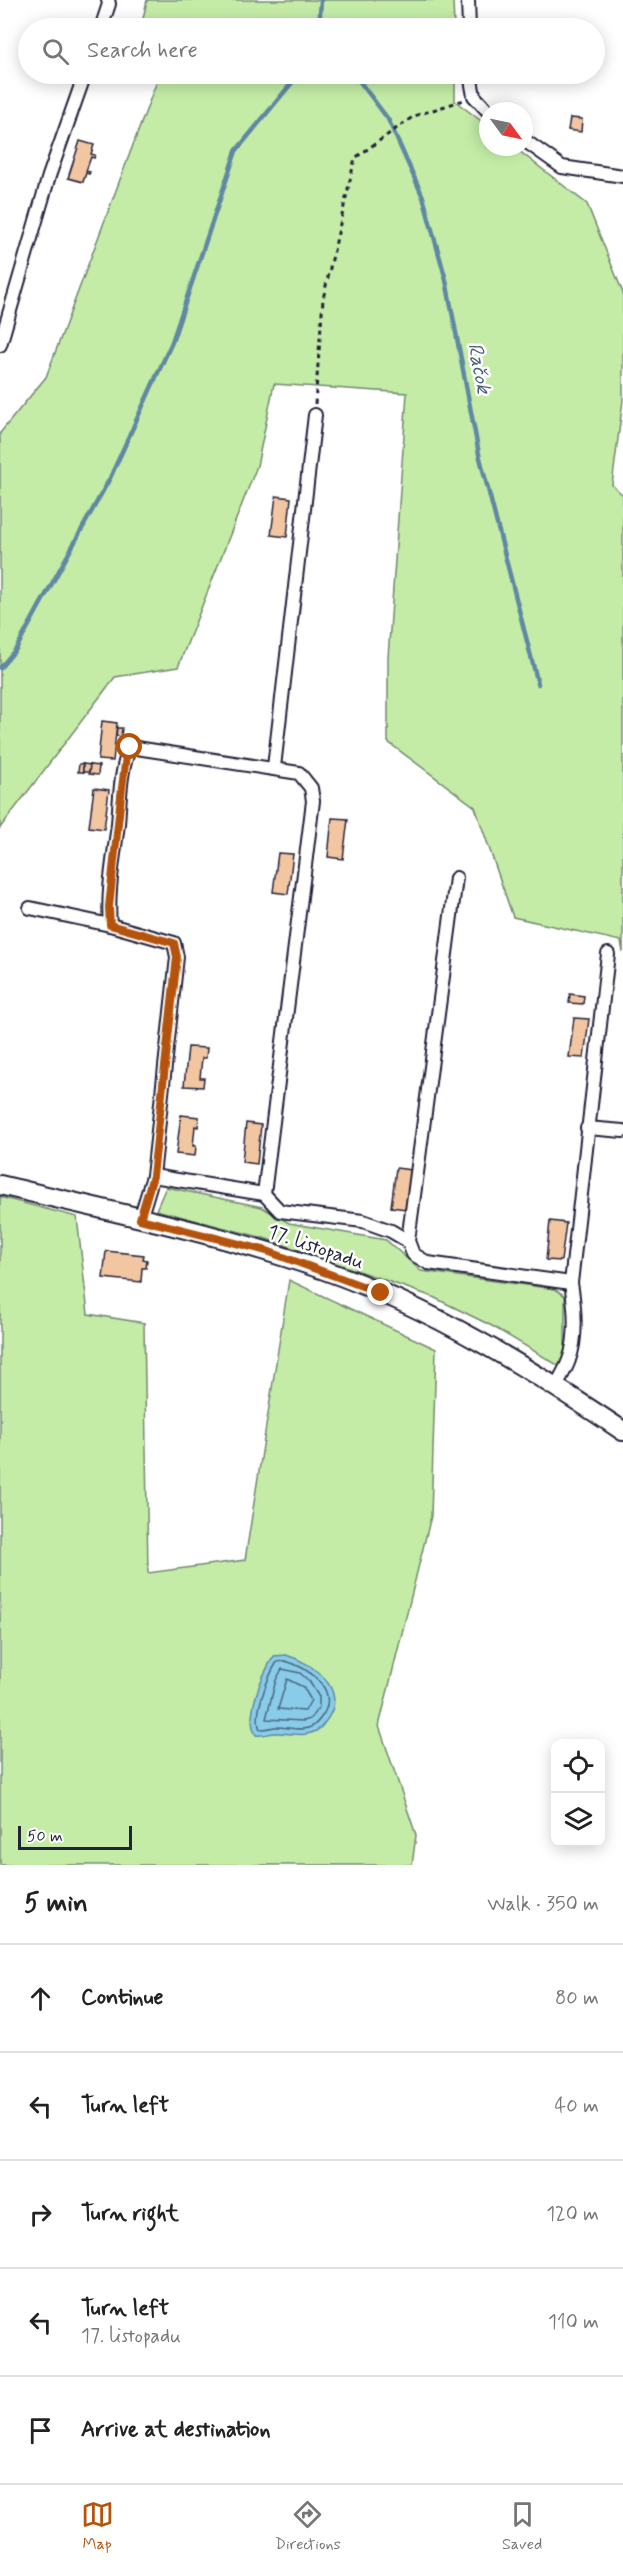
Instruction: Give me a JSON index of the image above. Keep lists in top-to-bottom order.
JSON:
{
  "streets": {
    "main road": ["17. listopadu"]
  },
  "water": ["Račok"],
  "scale_bar": "50 m",
  "north": "bottom right",
  "page": {
    "search": "Search here",
    "scale": "50 m",
    "heading": ["5 min", "Walk · 350 m"],
    "list": [
      ["Continue", "80 m"],
      ["Turn left", "40 m"],
      ["Turn right", "120 m"],
      ["Turn left", "17. listopadu", "110 m"],
      "Arrive at destination"
    ],
    "nav": ["Map", "Directions", "Saved"]
  }
}
